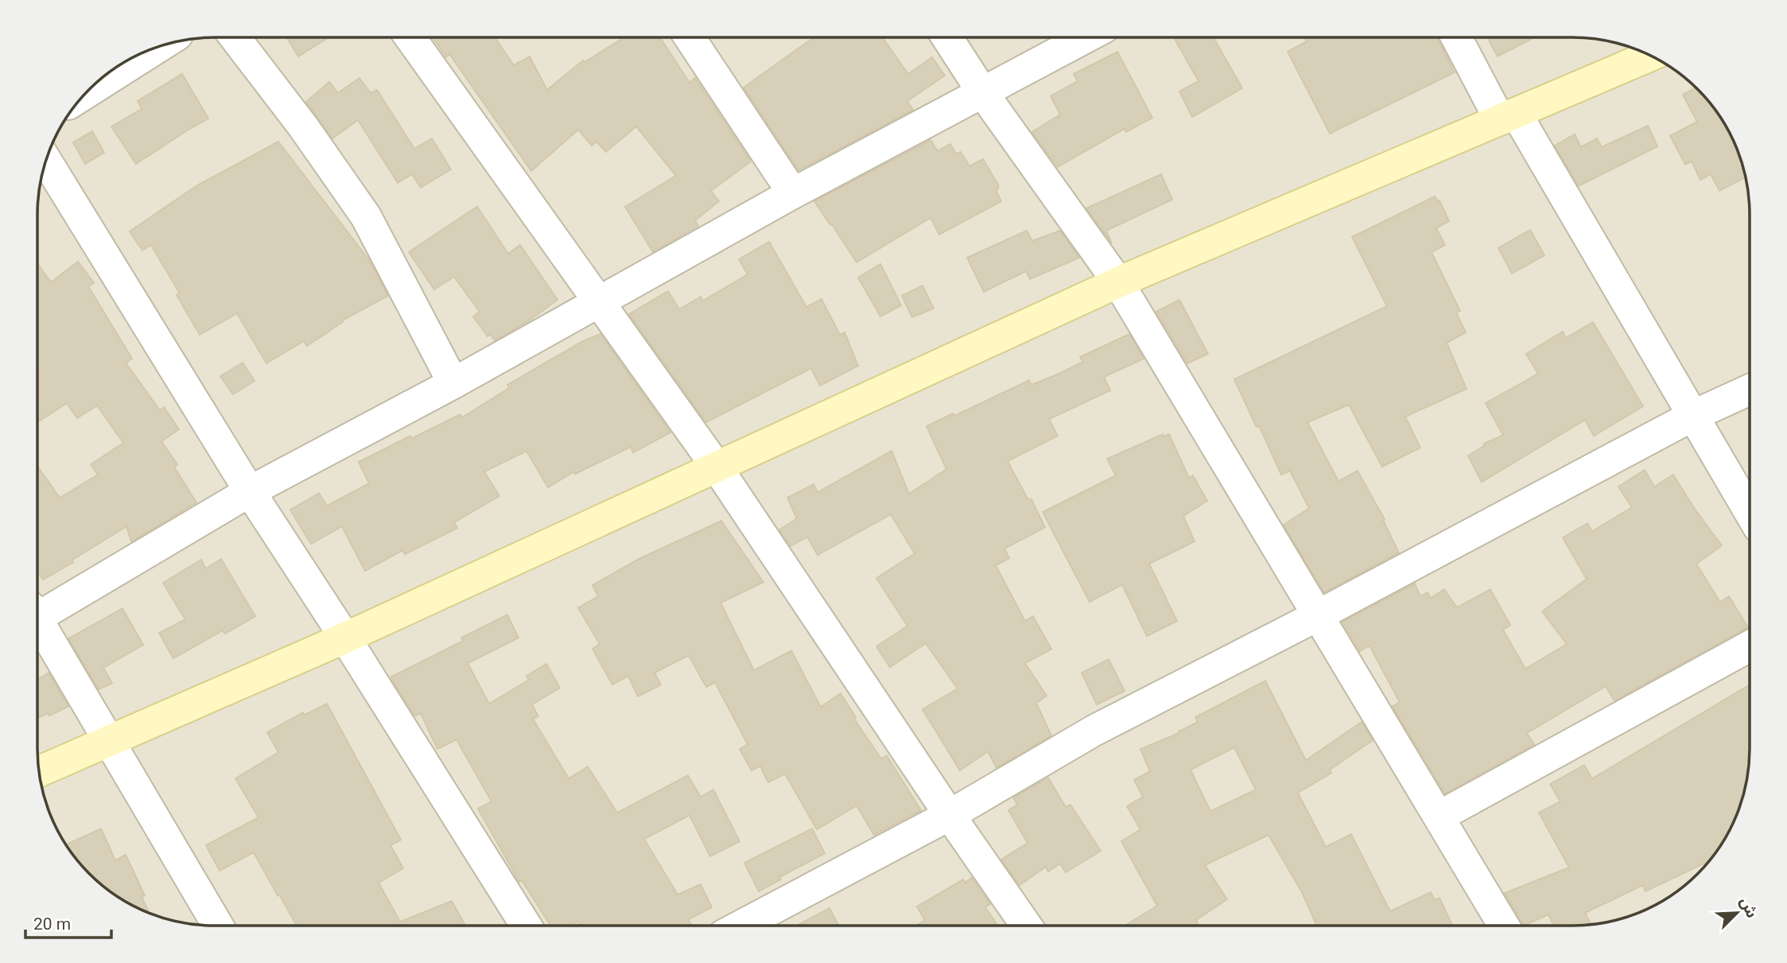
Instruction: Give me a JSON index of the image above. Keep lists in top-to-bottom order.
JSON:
{
  "scale_bar": "20 m",
  "north": "top right"
}
